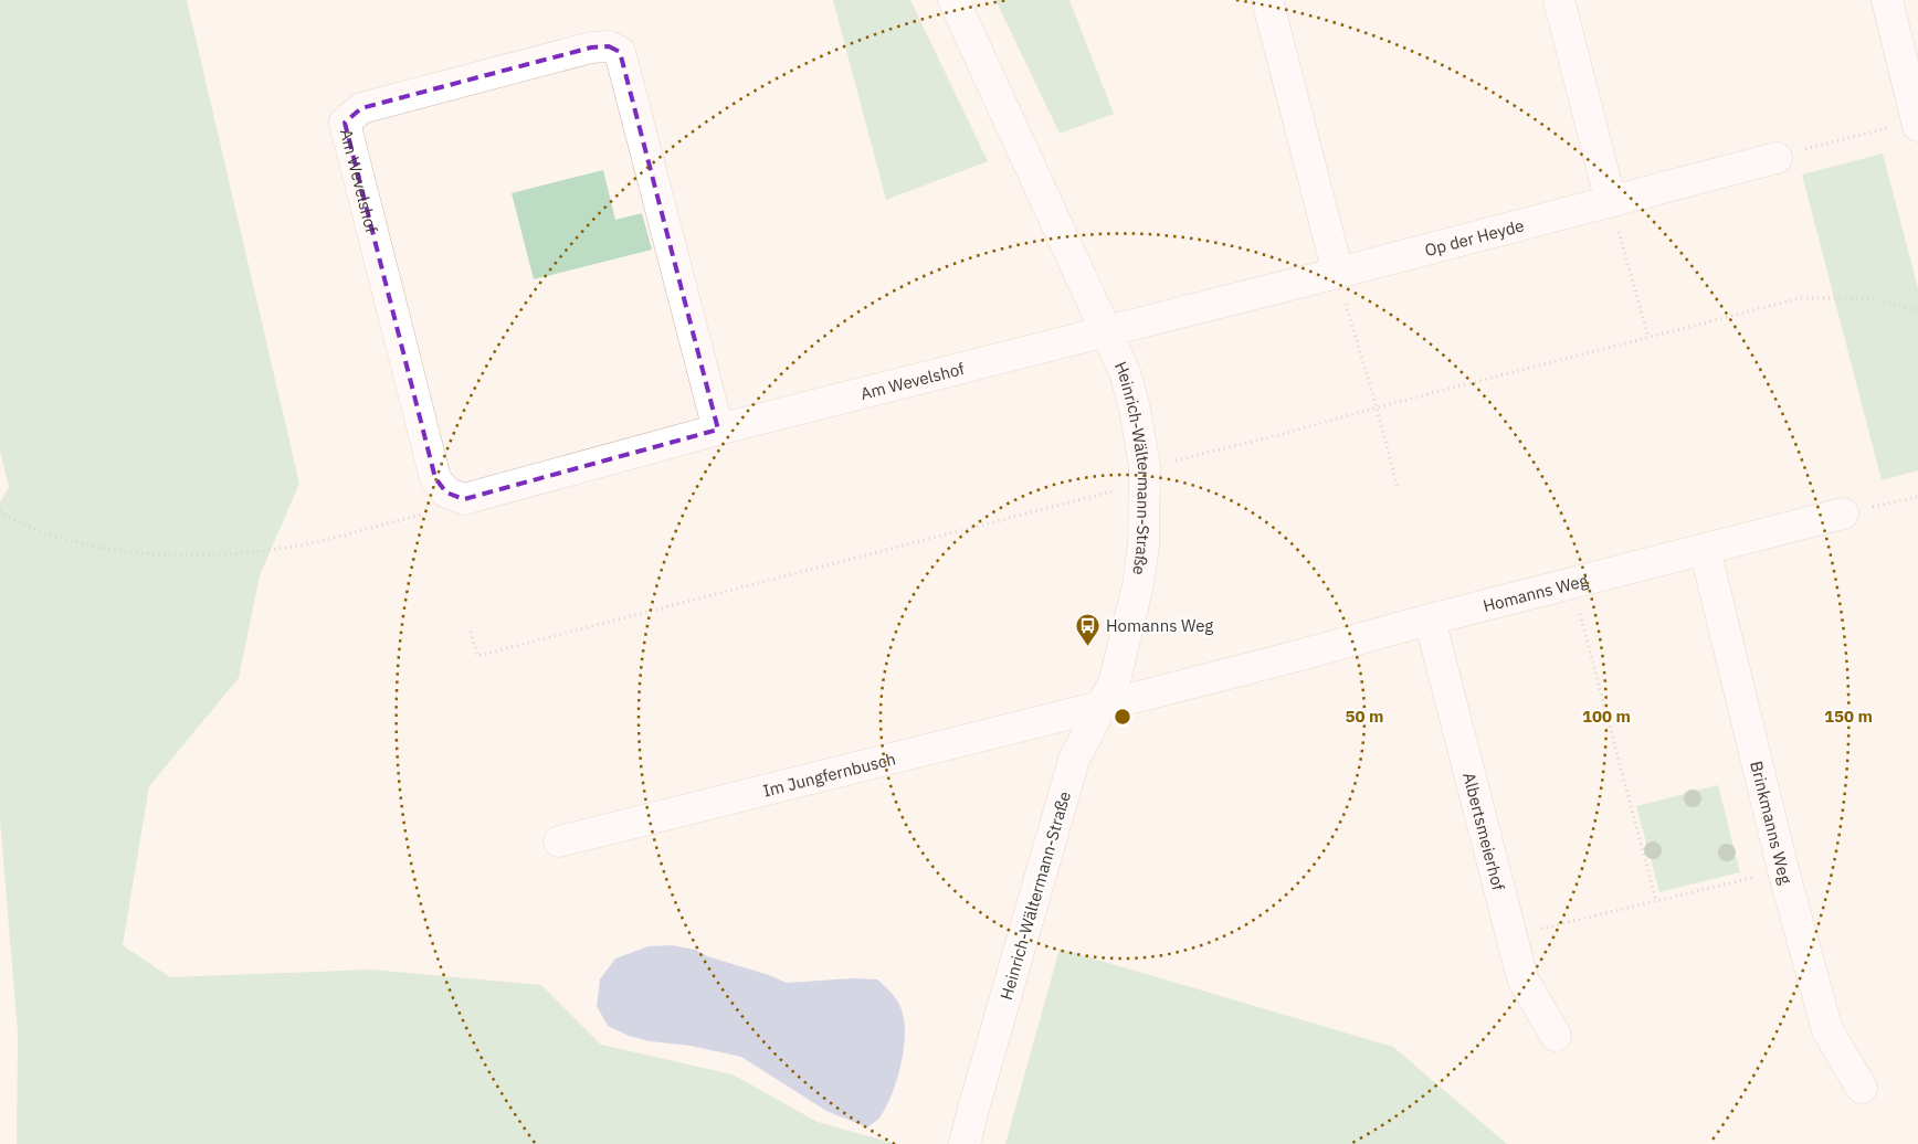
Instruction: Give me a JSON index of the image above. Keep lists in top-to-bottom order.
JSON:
{
  "streets": {
    "street": [
      "Am Wevelshof",
      "Op der Heyde",
      "Heinrich-Wältermann-Straße",
      "Homanns Weg",
      "Im Jungfernbusch",
      "Brinkmanns Weg",
      "Albertsmeierhof"
    ]
  },
  "crossings": [
    ["Am Wevelshof", "Op der Heyde"],
    ["Am Wevelshof", "Heinrich-Wältermann-Straße"],
    ["Op der Heyde", "Heinrich-Wältermann-Straße"],
    ["Heinrich-Wältermann-Straße", "Homanns Weg"],
    ["Heinrich-Wältermann-Straße", "Im Jungfernbusch"],
    ["Homanns Weg", "Im Jungfernbusch"],
    ["Homanns Weg", "Brinkmanns Weg"],
    ["Homanns Weg", "Albertsmeierhof"]
  ],
  "places": {
    "bus stop": ["Homanns Weg"]
  },
  "rings": ["50 m", "100 m", "150 m"]
}
